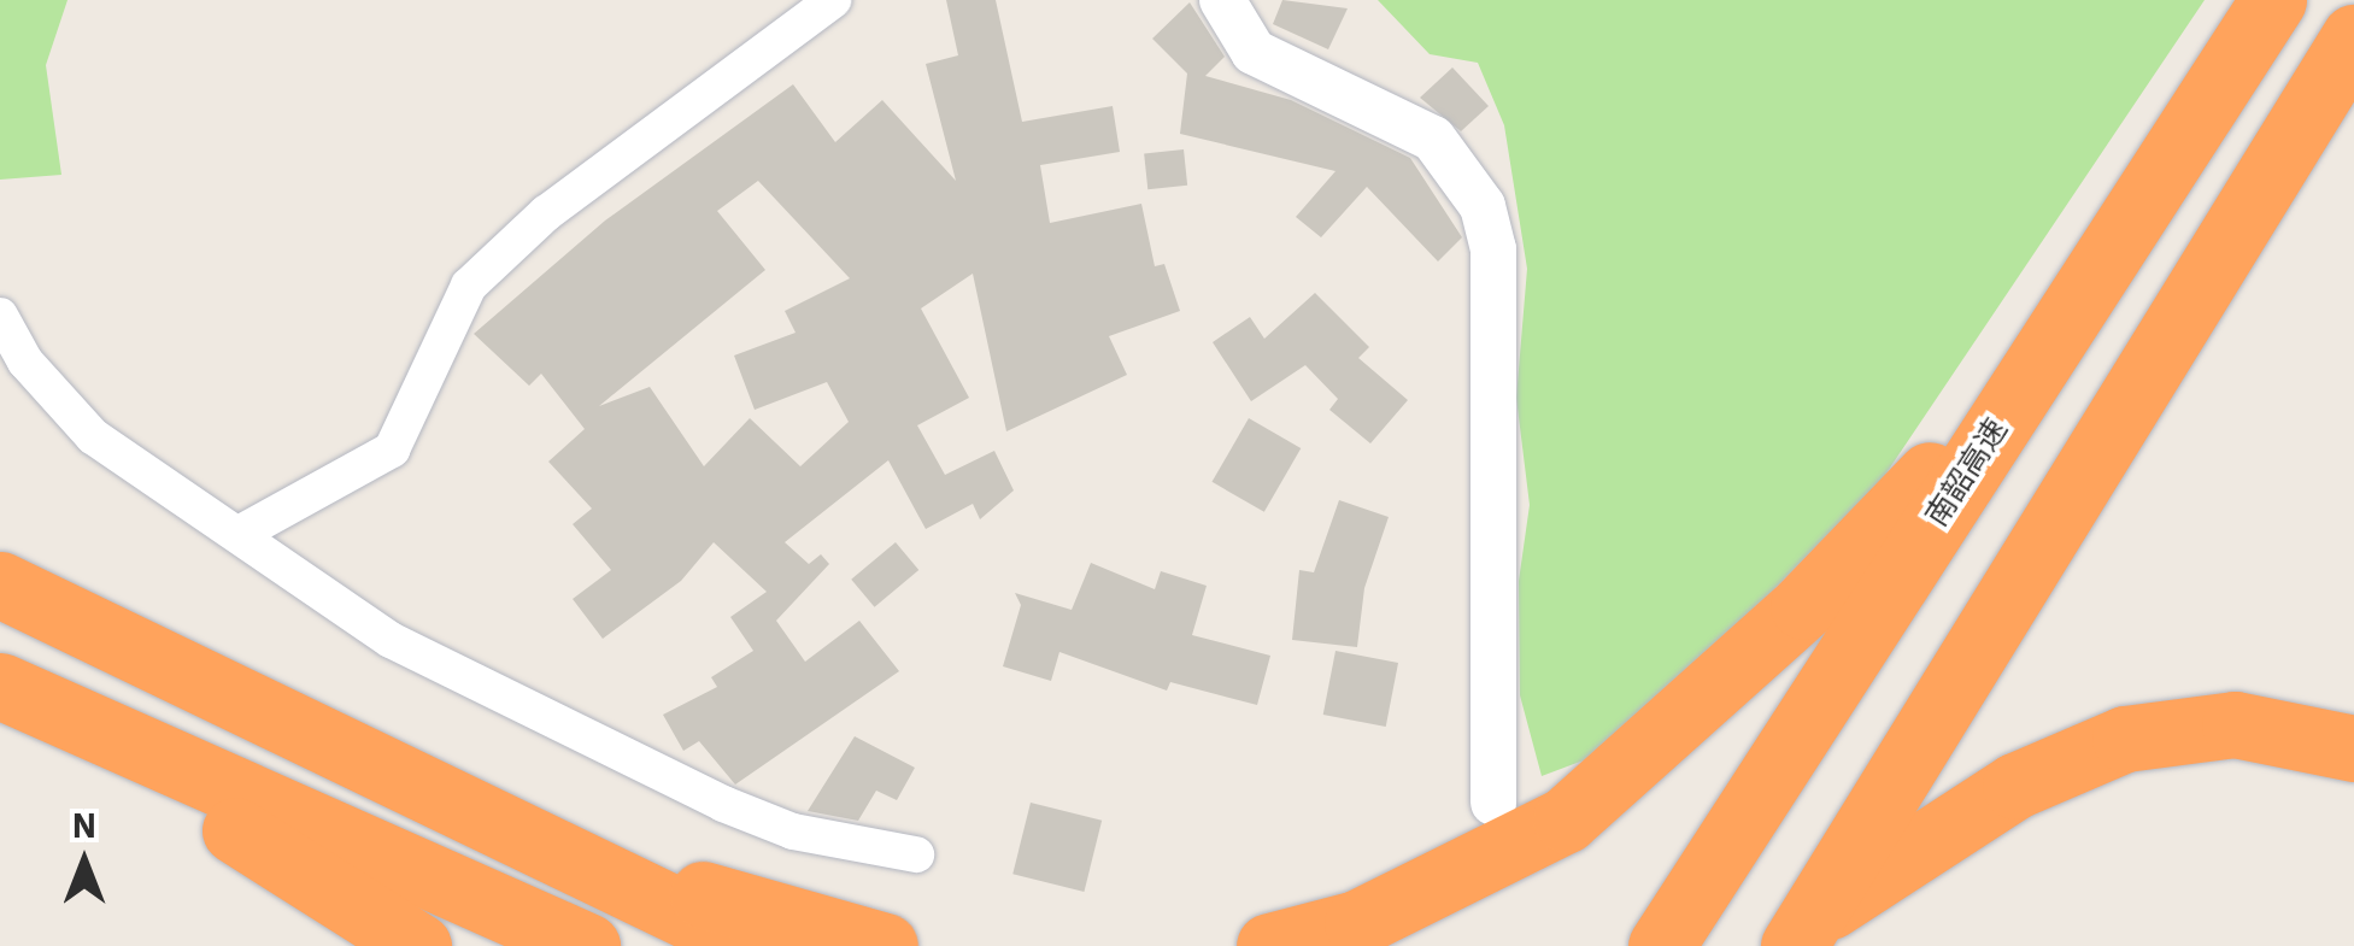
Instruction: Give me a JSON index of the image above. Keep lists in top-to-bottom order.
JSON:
{
  "streets": {
    "highway": ["南韶高速"]
  },
  "north": "top"
}
